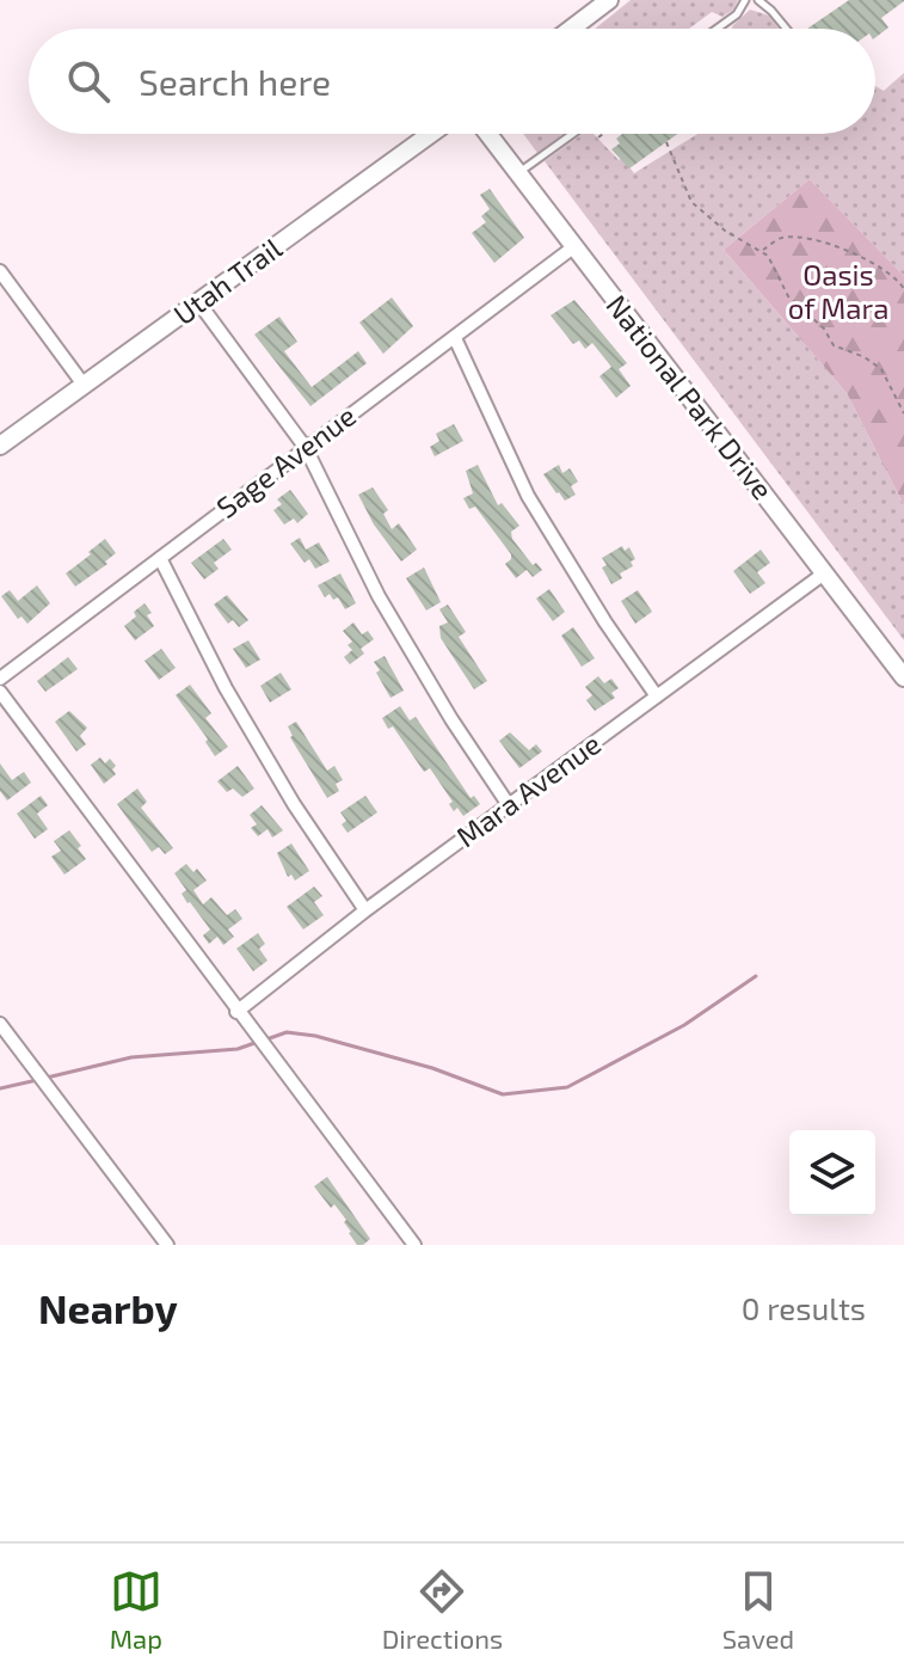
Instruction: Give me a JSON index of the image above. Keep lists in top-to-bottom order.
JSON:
{
  "streets": {
    "street": [
      "Utah Trail",
      "National Park Drive",
      "Sage Avenue",
      "Mara Avenue"
    ]
  },
  "crossings": [
    ["National Park Drive", "Sage Avenue"],
    ["National Park Drive", "Mara Avenue"]
  ],
  "parks": ["Oasis of Mara"],
  "page": {
    "search": "Search here",
    "heading": ["Nearby", "0 results"],
    "nav": ["Map", "Directions", "Saved"]
  }
}
